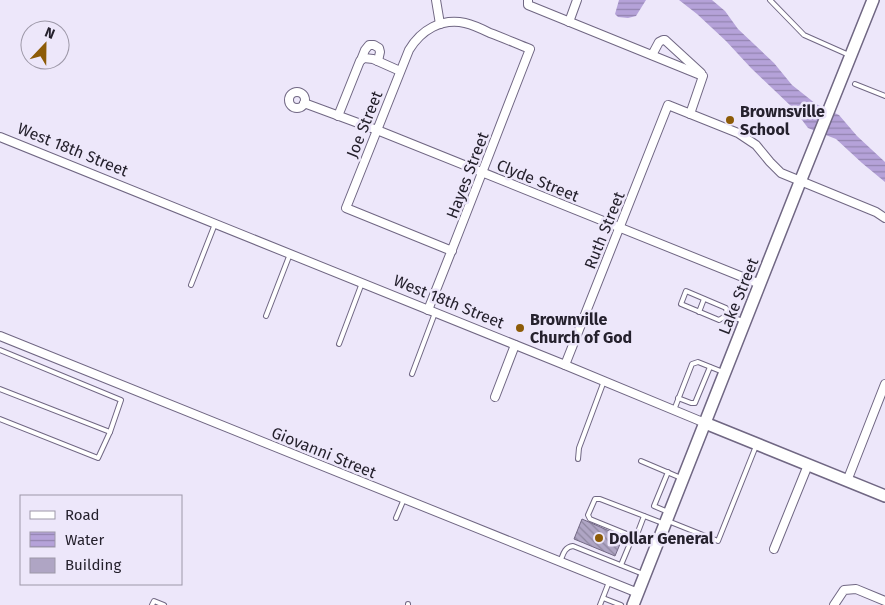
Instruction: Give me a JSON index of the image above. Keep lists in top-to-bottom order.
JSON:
{
  "streets": {
    "street": [
      "Joe Street",
      "West 18th Street",
      "Hayes Street",
      "Clyde Street",
      "Ruth Street",
      "Lake Street",
      "Giovanni Street"
    ]
  },
  "crossings": [
    ["Joe Street", "Hayes Street"],
    ["Joe Street", "Clyde Street"],
    ["West 18th Street", "Hayes Street"],
    ["West 18th Street", "Ruth Street"],
    ["West 18th Street", "Lake Street"],
    ["Hayes Street", "Clyde Street"],
    ["Clyde Street", "Ruth Street"],
    ["Clyde Street", "Lake Street"],
    ["Lake Street", "Giovanni Street"]
  ],
  "places": ["Brownsville School", "Brownville Church of God", "Dollar General"],
  "legend": ["Road", "Water", "Building"],
  "north": "top"
}
